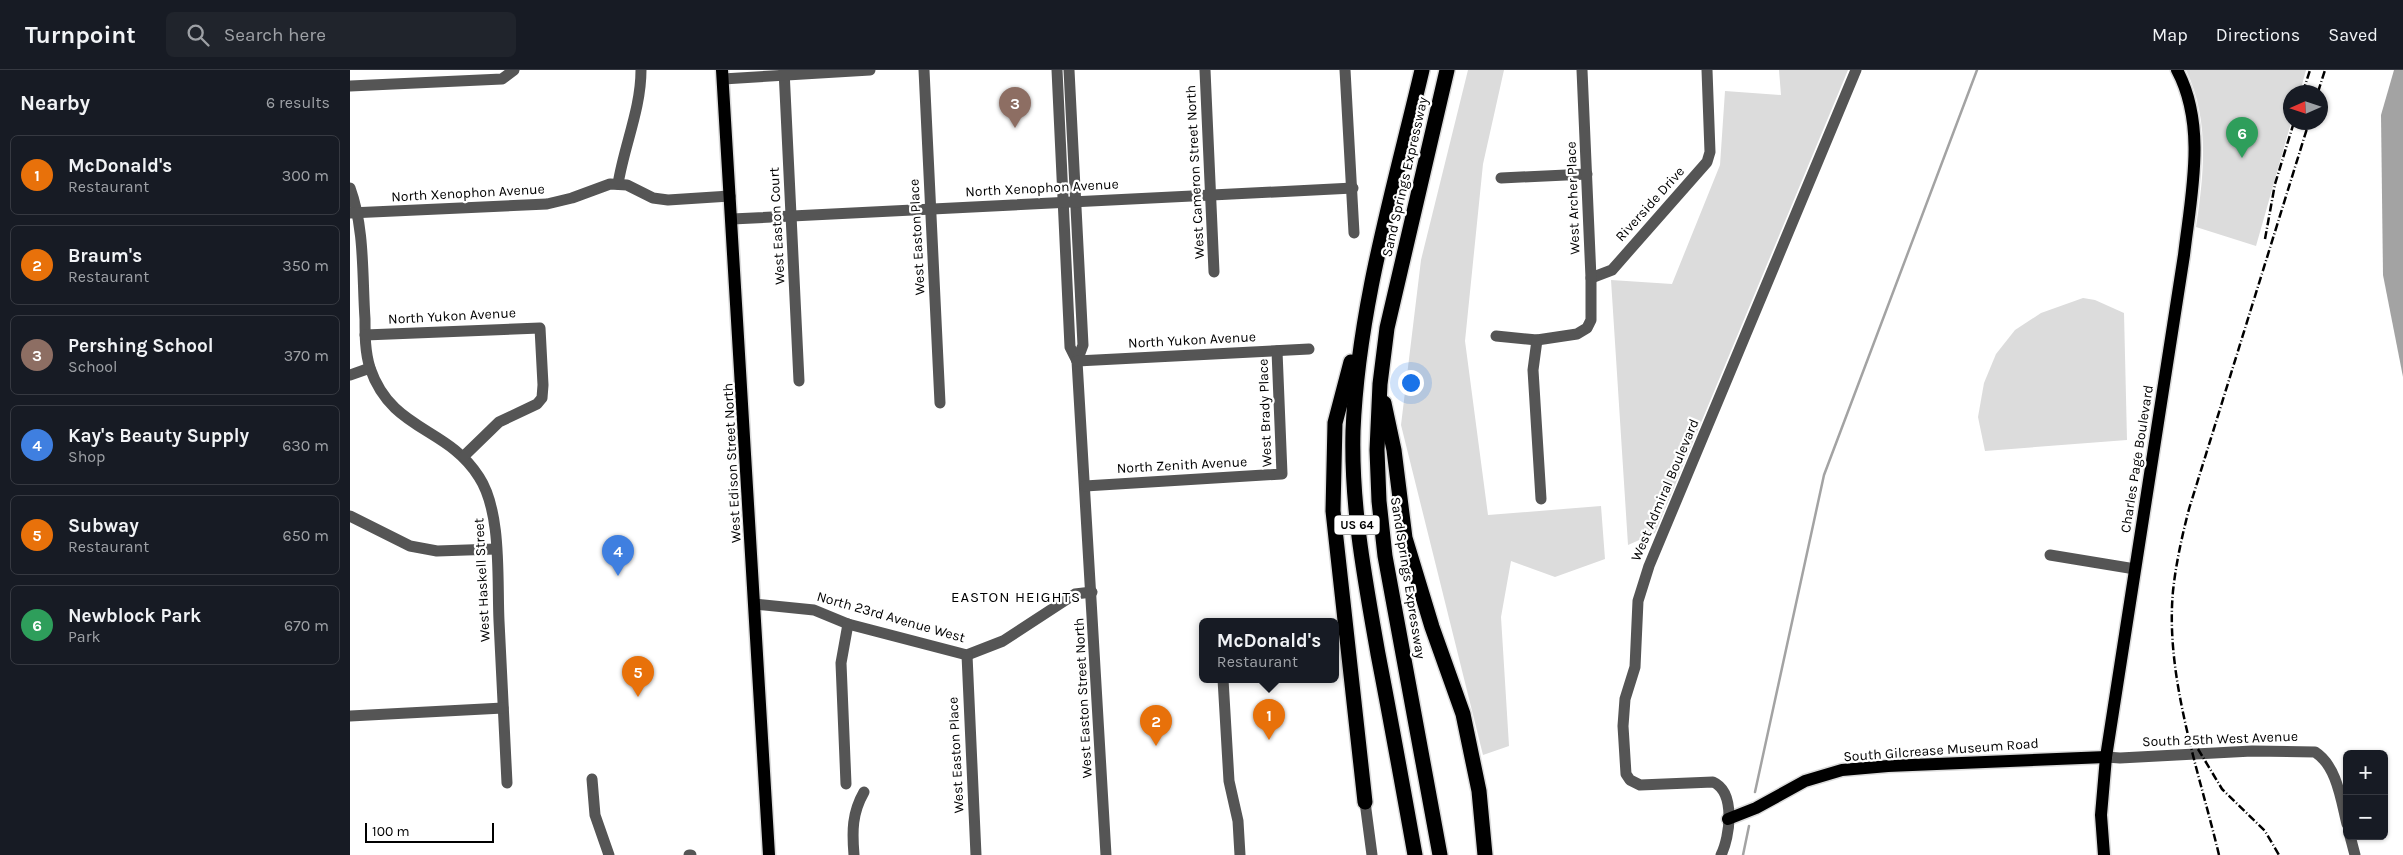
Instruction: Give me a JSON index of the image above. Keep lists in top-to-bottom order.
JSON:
{
  "streets": {
    "highway": ["Sand Springs Expressway", "US 64"],
    "main road": ["Charles Page Boulevard", "West Edison Street North", "South Gilcrease Museum Road"],
    "street": [
      "West Cameron Street North",
      "North Xenophon Avenue",
      "West Archer Place",
      "Riverside Drive",
      "West Easton Court",
      "West Easton Place",
      "North Yukon Avenue",
      "West Brady Place",
      "North Zenith Avenue",
      "West Admiral Boulevard",
      "West Haskell Street",
      "North 23rd Avenue West",
      "West Easton Street North",
      "South 25th West Avenue"
    ]
  },
  "crossings": [
    ["West Cameron Street North", "North Xenophon Avenue"],
    ["North Xenophon Avenue", "West Easton Court"],
    ["North Xenophon Avenue", "West Easton Place"],
    ["North Xenophon Avenue", "West Edison Street North"],
    ["North Xenophon Avenue", "West Haskell Street"],
    ["North Xenophon Avenue", "West Easton Street North"],
    ["West Archer Place", "Riverside Drive"],
    ["West Easton Place", "North 23rd Avenue West"],
    ["North Yukon Avenue", "West Brady Place"],
    ["North Yukon Avenue", "West Haskell Street"],
    ["North Yukon Avenue", "West Easton Street North"],
    ["West Brady Place", "North Zenith Avenue"],
    ["Charles Page Boulevard", "South 25th West Avenue"],
    ["Charles Page Boulevard", "South Gilcrease Museum Road"],
    ["West Edison Street North", "North 23rd Avenue West"],
    ["North Zenith Avenue", "West Easton Street North"],
    ["West Admiral Boulevard", "South Gilcrease Museum Road"],
    ["North 23rd Avenue West", "West Easton Street North"],
    ["South 25th West Avenue", "South Gilcrease Museum Road"]
  ],
  "districts": ["EASTON HEIGHTS"],
  "scale_bar": "100 m",
  "north": "left",
  "page": {
    "header": "Turnpoint",
    "search": "Search here",
    "nav": ["Map", "Directions", "Saved"],
    "heading": ["Nearby", "6 results"],
    "pins": [
      "3",
      "6",
      "4",
      "5",
      "1",
      "2"
    ],
    "list": [
      {
        "mark": "1",
        "name": "McDonald's",
        "note": "Restaurant",
        "value": "300 m"
      },
      {
        "mark": "2",
        "name": "Braum's",
        "note": "Restaurant",
        "value": "350 m"
      },
      {
        "mark": "3",
        "name": "Pershing School",
        "note": "School",
        "value": "370 m"
      },
      {
        "mark": "4",
        "name": "Kay's Beauty Supply",
        "note": "Shop",
        "value": "630 m"
      },
      {
        "mark": "5",
        "name": "Subway",
        "note": "Restaurant",
        "value": "650 m"
      },
      {
        "mark": "6",
        "name": "Newblock Park",
        "note": "Park",
        "value": "670 m"
      }
    ],
    "popup": ["McDonald's", "Restaurant"],
    "map_buttons": ["+", "−"],
    "scale": "100 m"
  }
}
